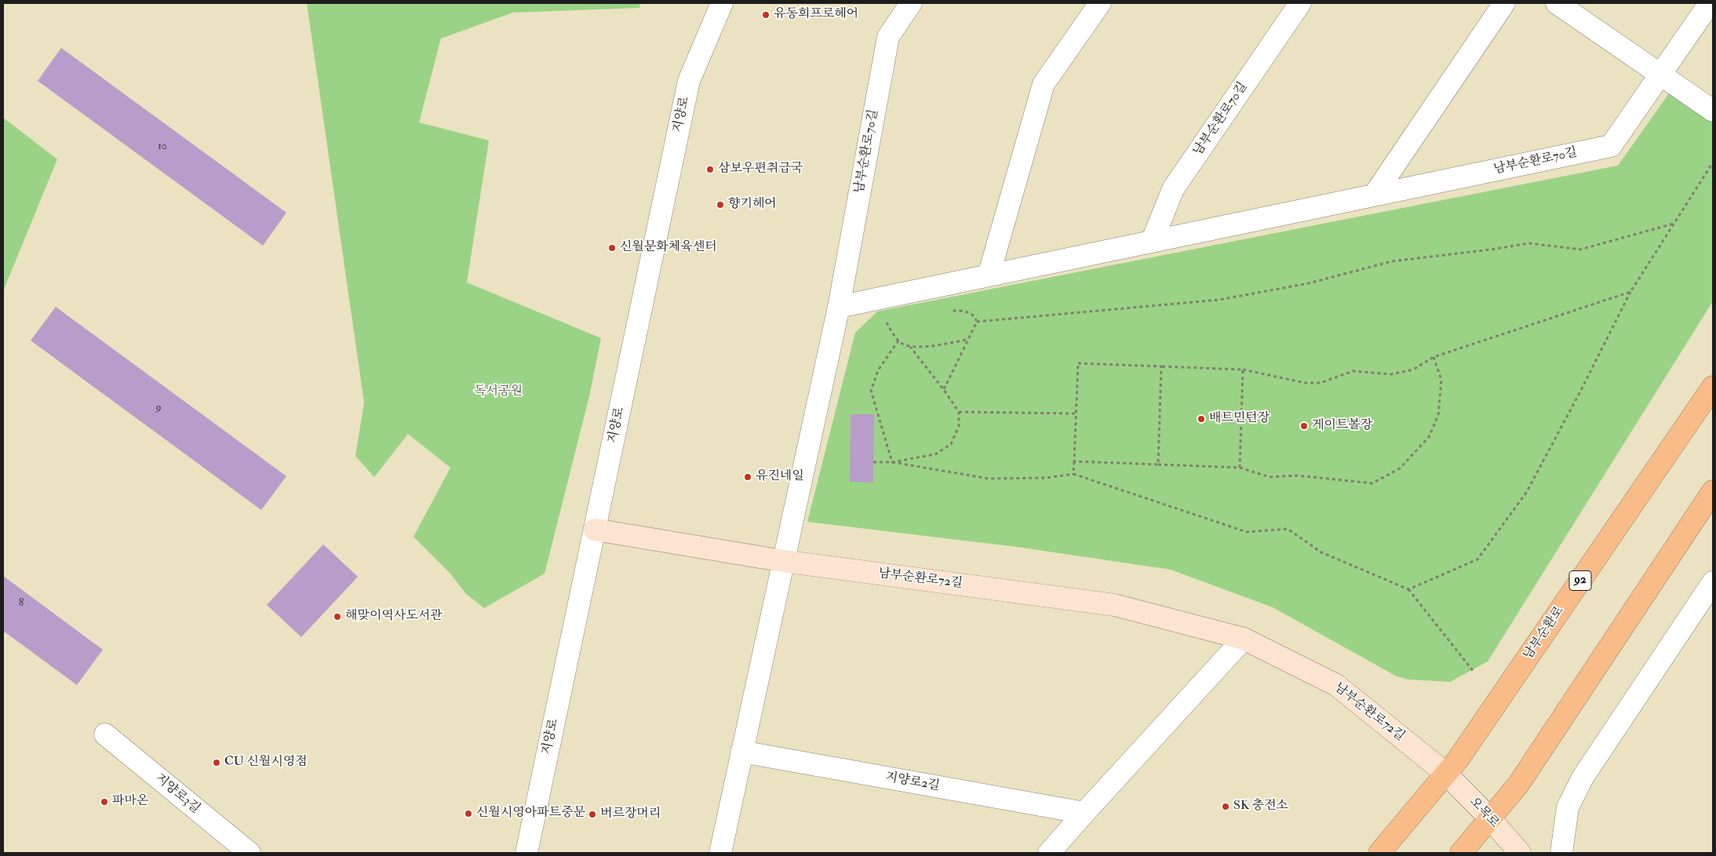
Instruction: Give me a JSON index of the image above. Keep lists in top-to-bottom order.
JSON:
{
  "streets": {
    "main road": [
      "남부순환로72길",
      "92",
      "남부순환로",
      "오목로"
    ],
    "street": [
      "지양로",
      "남부순환로70길",
      "지양로2길",
      "지양로3길"
    ]
  },
  "crossings": [
    ["지양로", "남부순환로72길"],
    ["남부순환로70길", "남부순환로72길"],
    ["남부순환로72길", "남부순환로"],
    ["남부순환로72길", "오목로"],
    ["남부순환로", "오목로"]
  ],
  "parks": ["독서공원"],
  "places": [
    "유동희프로헤어",
    "삼보우편취급국",
    "향기헤어",
    "신월문화체육센터",
    "배트민턴장",
    "게이트볼장",
    "유진네일",
    "해맞이역사도서관",
    "CU 신월시영점",
    "파마온",
    "SK 충전소",
    "신월시영아파트중문",
    "버르장머리"
  ],
  "house_numbers": ["10", "9", "8"]
}
